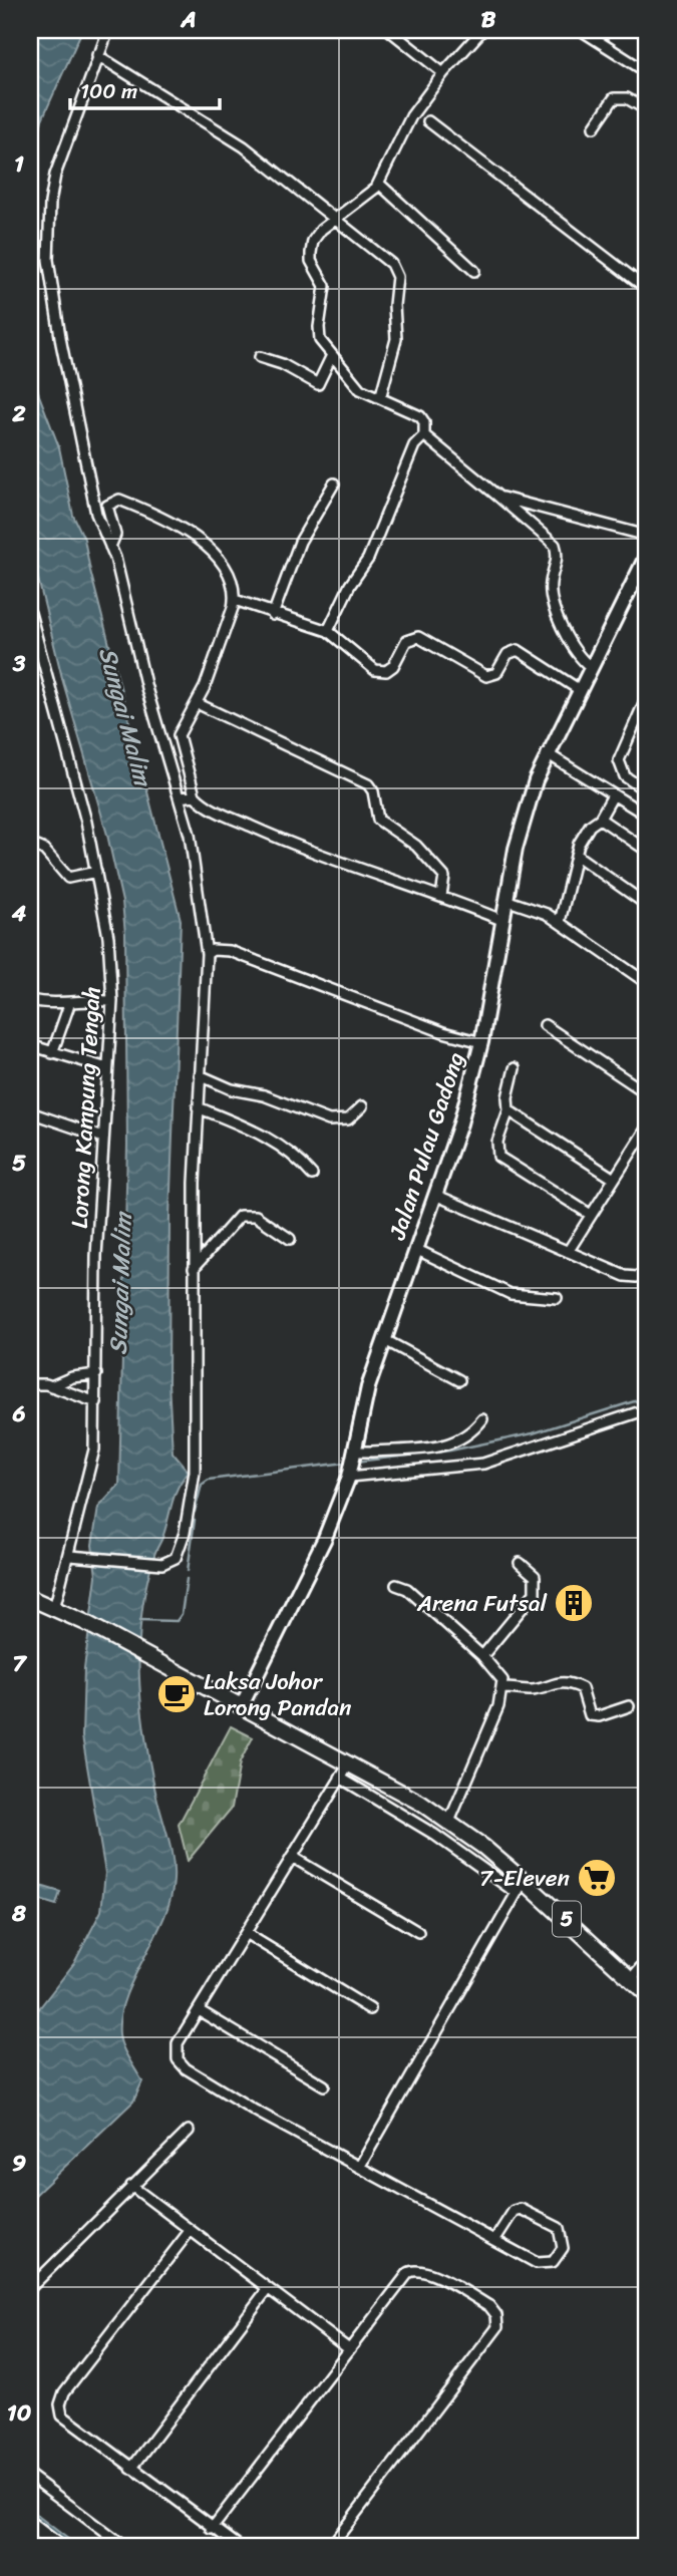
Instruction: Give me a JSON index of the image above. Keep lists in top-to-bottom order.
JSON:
{
  "streets": {
    "main road": ["Jalan Pulau Gadong", "5"],
    "street": ["Lorong Kampung Tengah"]
  },
  "crossings": [
    ["Lorong Kampung Tengah", "5"],
    ["Jalan Pulau Gadong", "5"]
  ],
  "water": ["Sungai Malim"],
  "places": {
    "building": ["Arena Futsal"],
    "cafe": ["Laksa Johor Lorong Pandan"],
    "supermarket": ["7-Eleven"]
  },
  "scale_bar": "100 m",
  "grid": {
    "columns": ["A", "B"],
    "rows": [
      "1",
      "2",
      "3",
      "4",
      "5",
      "6",
      "7",
      "8",
      "9",
      "10"
    ]
  }
}
